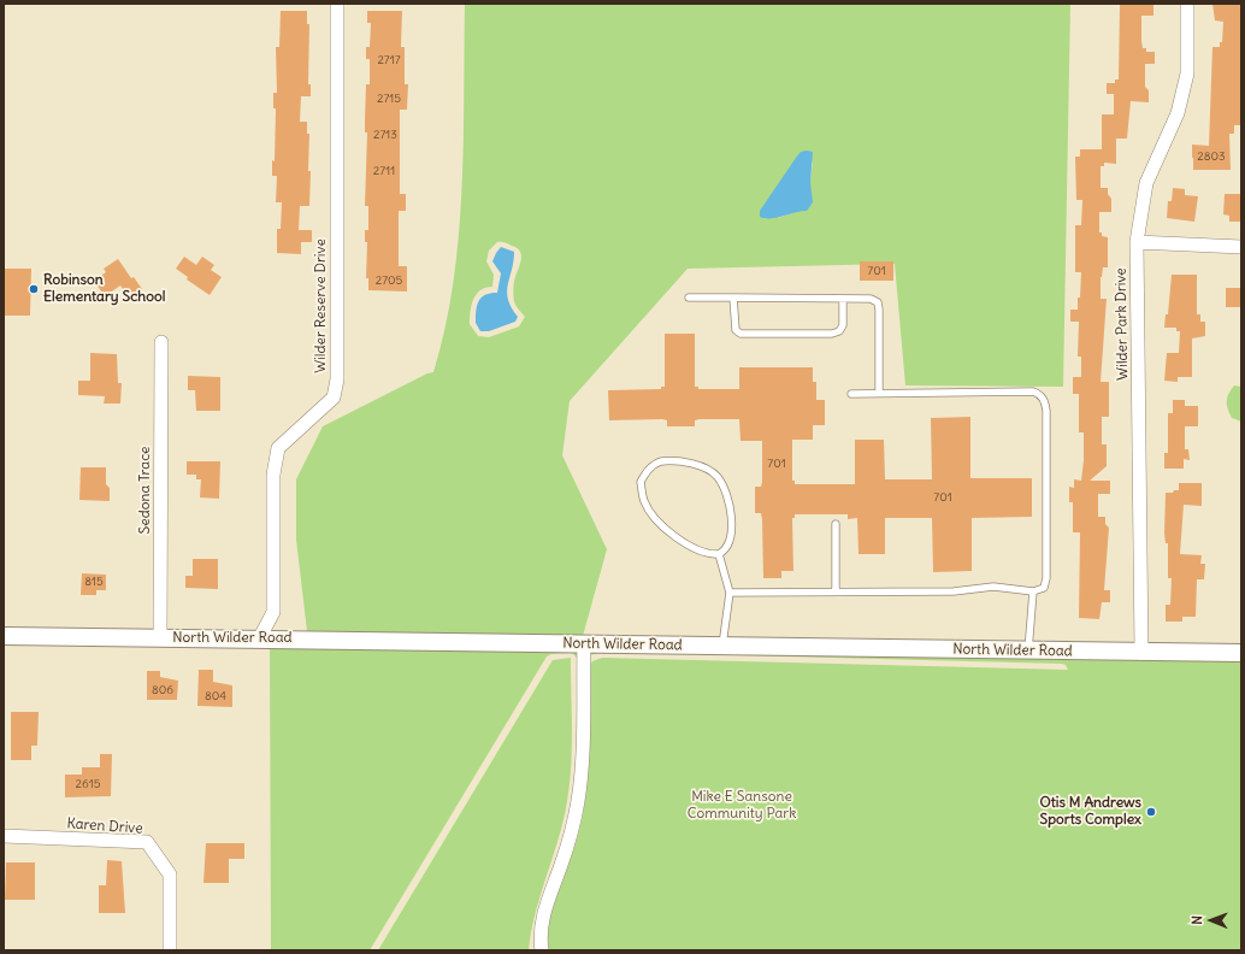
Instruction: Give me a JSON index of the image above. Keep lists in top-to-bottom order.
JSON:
{
  "streets": {
    "street": [
      "Wilder Reserve Drive",
      "Wilder Park Drive",
      "Sedona Trace",
      "North Wilder Road",
      "Karen Drive"
    ]
  },
  "crossings": [
    ["Wilder Reserve Drive", "North Wilder Road"],
    ["Wilder Park Drive", "North Wilder Road"],
    ["Sedona Trace", "North Wilder Road"]
  ],
  "parks": ["Mike E Sansone Community Park"],
  "places": ["Robinson Elementary School", "Otis M Andrews Sports Complex"],
  "house_numbers": [
    "2717",
    "2715",
    "2713",
    "2803",
    "2711",
    "701",
    "2705",
    "701",
    "701",
    "815",
    "806",
    "804",
    "2615"
  ],
  "north": "left"
}
